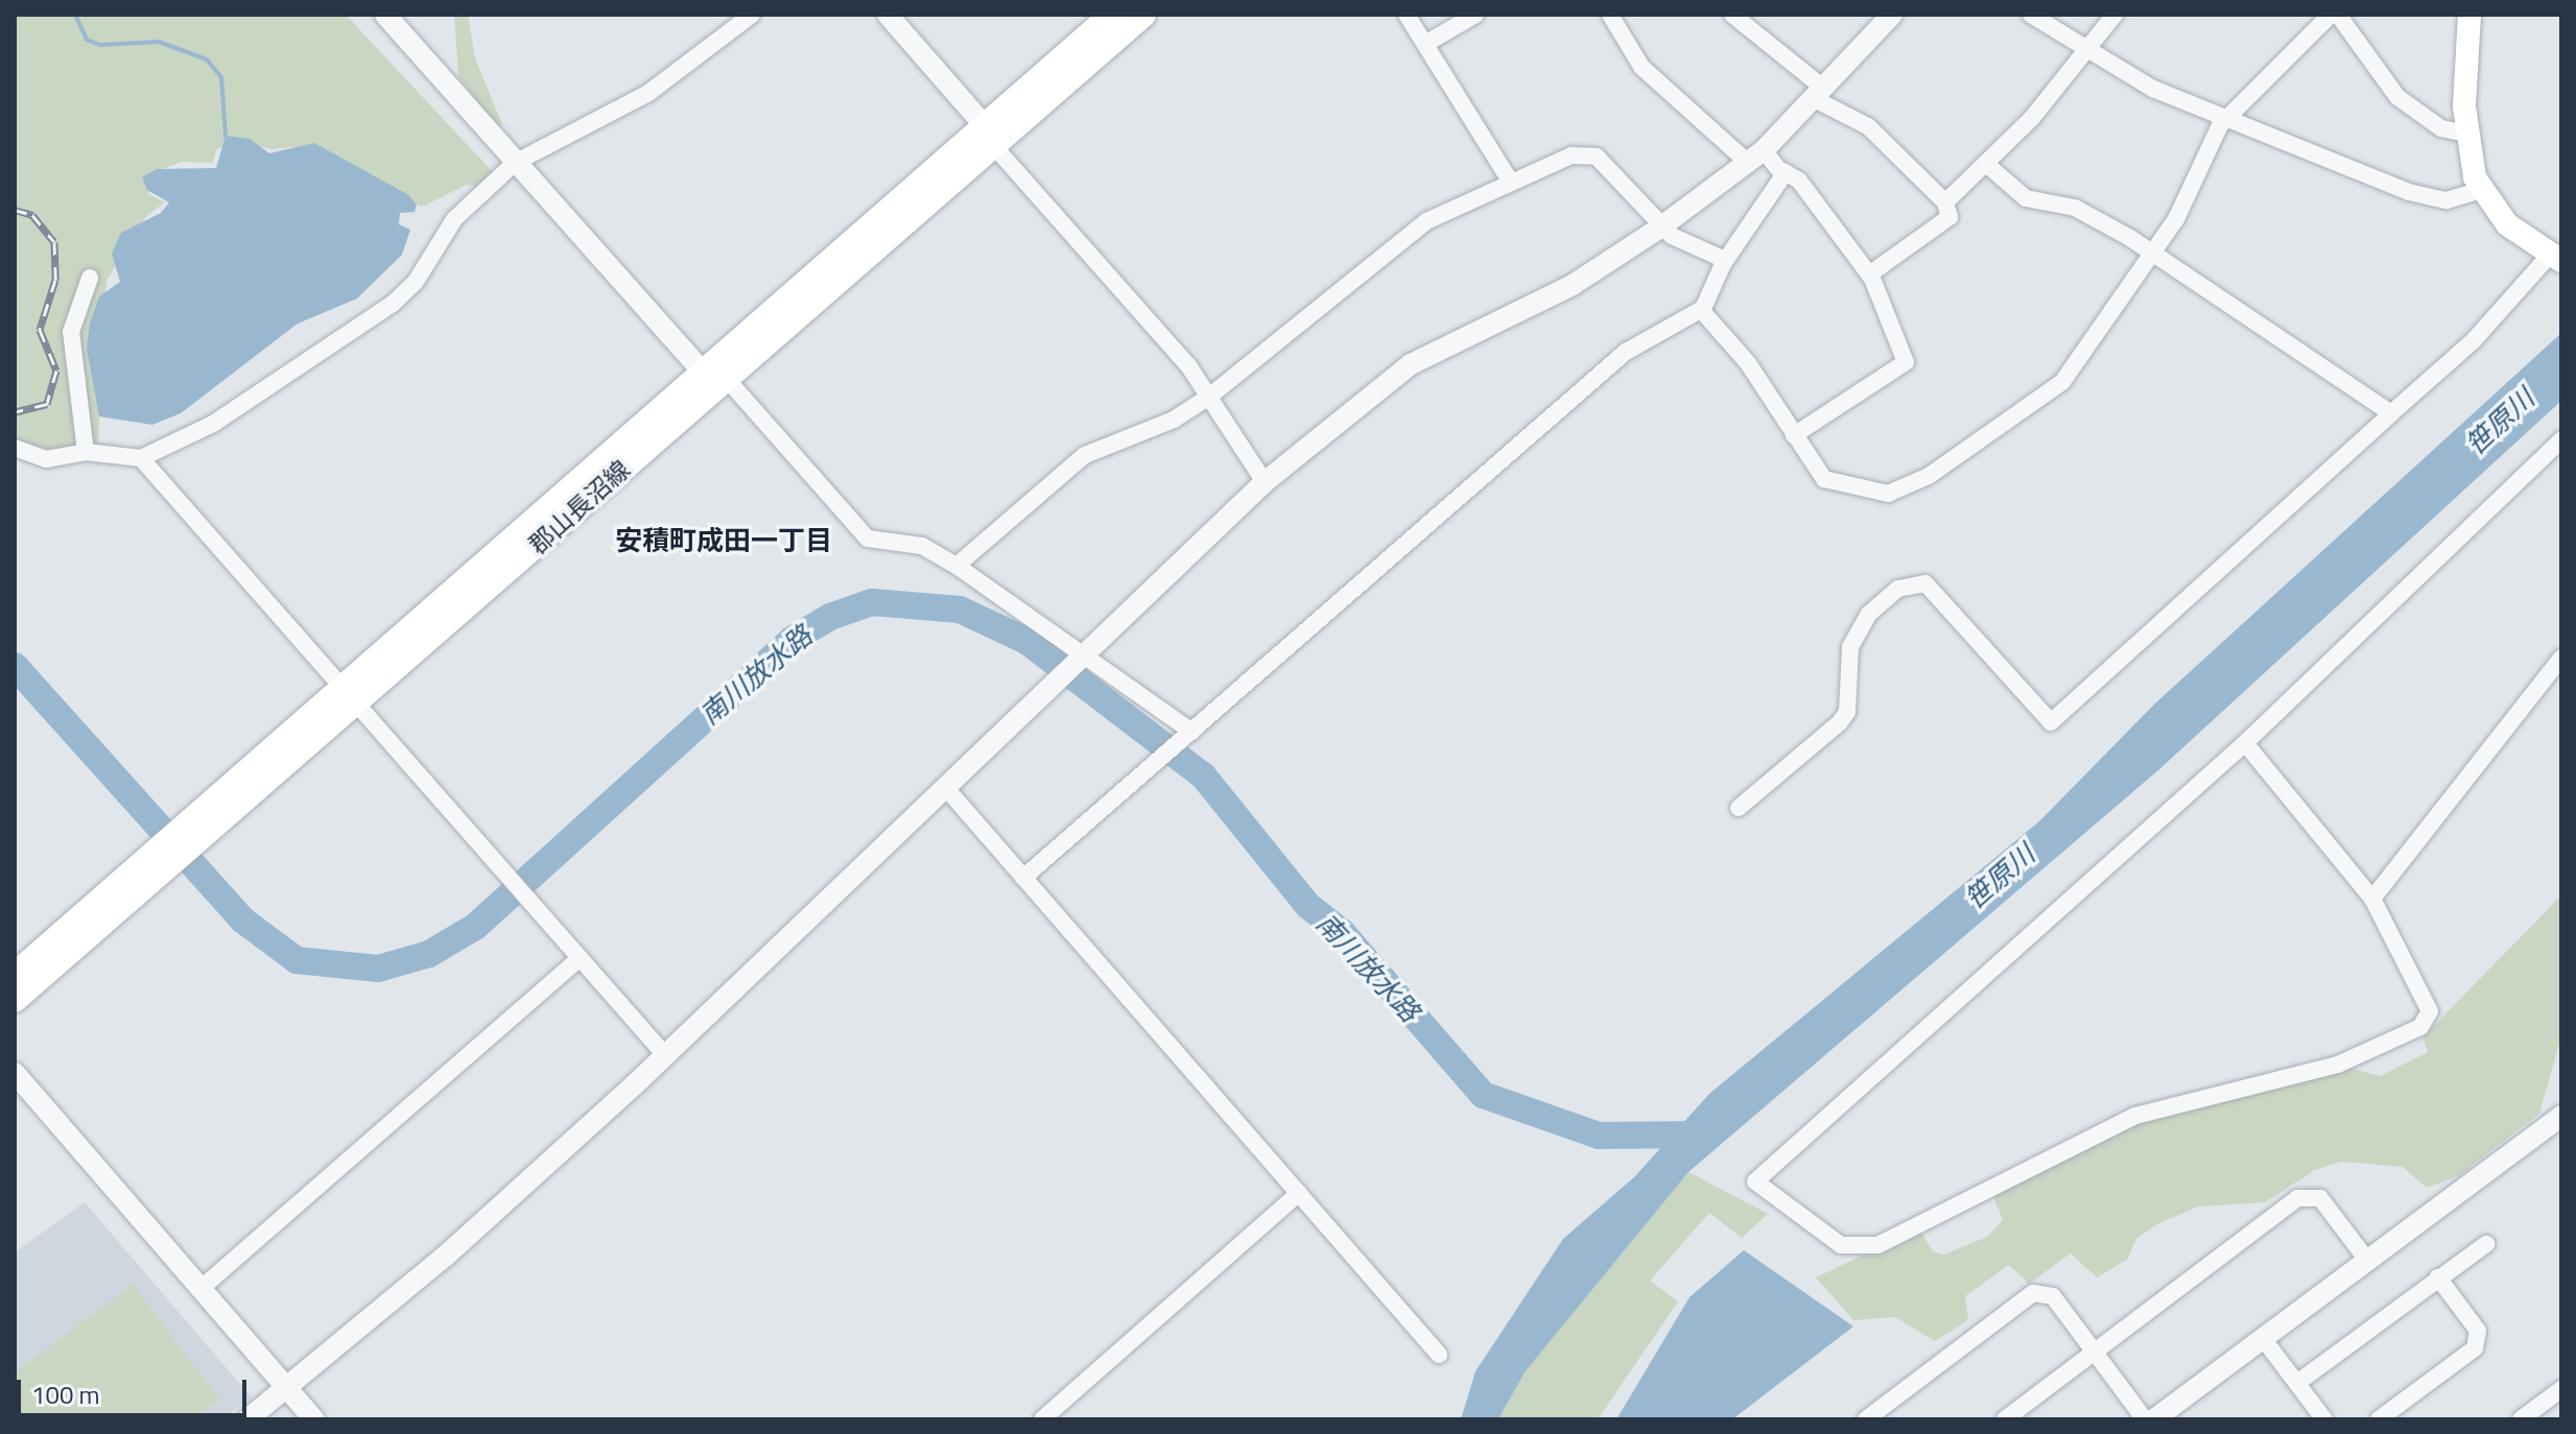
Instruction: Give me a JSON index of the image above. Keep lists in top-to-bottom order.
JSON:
{
  "streets": {
    "main road": ["郡山長沼線"]
  },
  "districts": ["安積町成田一丁目"],
  "water": ["笹原川", "南川放水路"],
  "scale_bar": "100 m"
}
